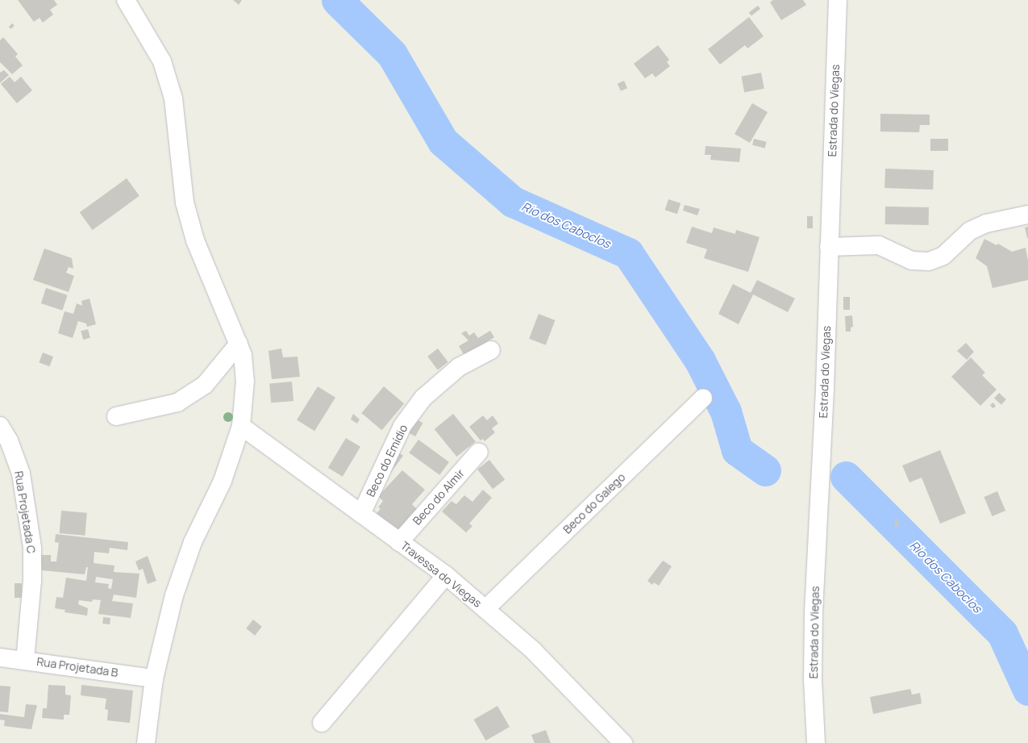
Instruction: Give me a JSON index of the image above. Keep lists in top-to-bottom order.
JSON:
{
  "streets": {
    "street": [
      "Estrada do Viegas",
      "Beco do Emídio",
      "Beco do Almir",
      "Beco do Galego",
      "Rua Projetada C",
      "Travessa do Viegas",
      "Rua Projetada B"
    ]
  },
  "crossings": [
    ["Beco do Emídio", "Travessa do Viegas"],
    ["Beco do Almir", "Travessa do Viegas"],
    ["Beco do Galego", "Travessa do Viegas"],
    ["Rua Projetada C", "Rua Projetada B"]
  ],
  "water": ["Rio dos Caboclos"]
}
